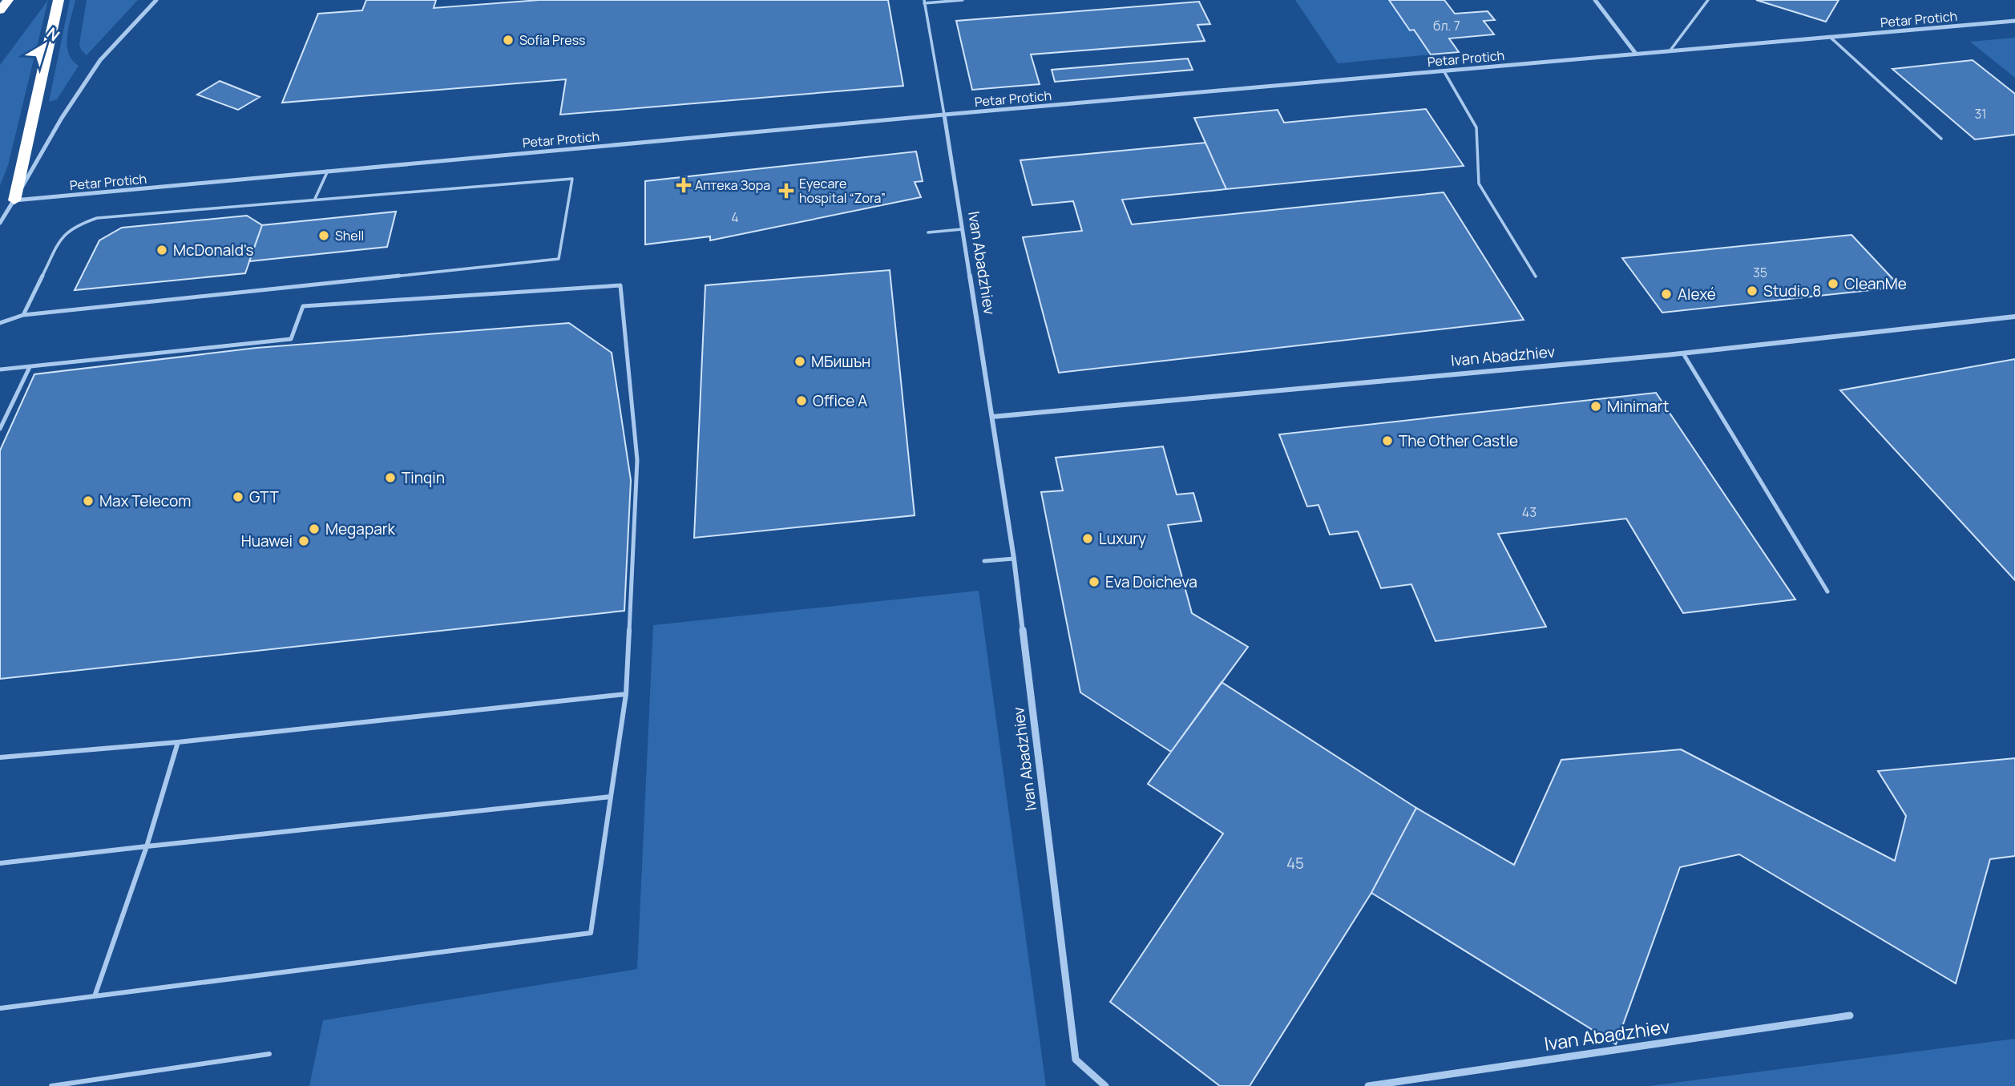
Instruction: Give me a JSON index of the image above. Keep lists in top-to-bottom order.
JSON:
{
  "streets": {
    "street": ["Petar Protich", "Ivan Abadzhiev"]
  },
  "crossings": [
    ["Petar Protich", "Ivan Abadzhiev"]
  ],
  "places": {
    "other": [
      "Sofia Press",
      "Shell",
      "McDonald's",
      "CleanMe",
      "Studio 8",
      "Alexé",
      "МБишън",
      "Office A",
      "Minimart",
      "The Other Castle",
      "Tinqin",
      "GTT",
      "Max Telecom",
      "Megapark",
      "Luxury",
      "Huawei",
      "Eva Doicheva"
    ],
    "health": ["Аптека Зора", "Eyecare hospital “Zora”"]
  },
  "house_numbers": [
    "бл. 7",
    "31",
    "4",
    "35",
    "43",
    "45"
  ],
  "north": "top right"
}
